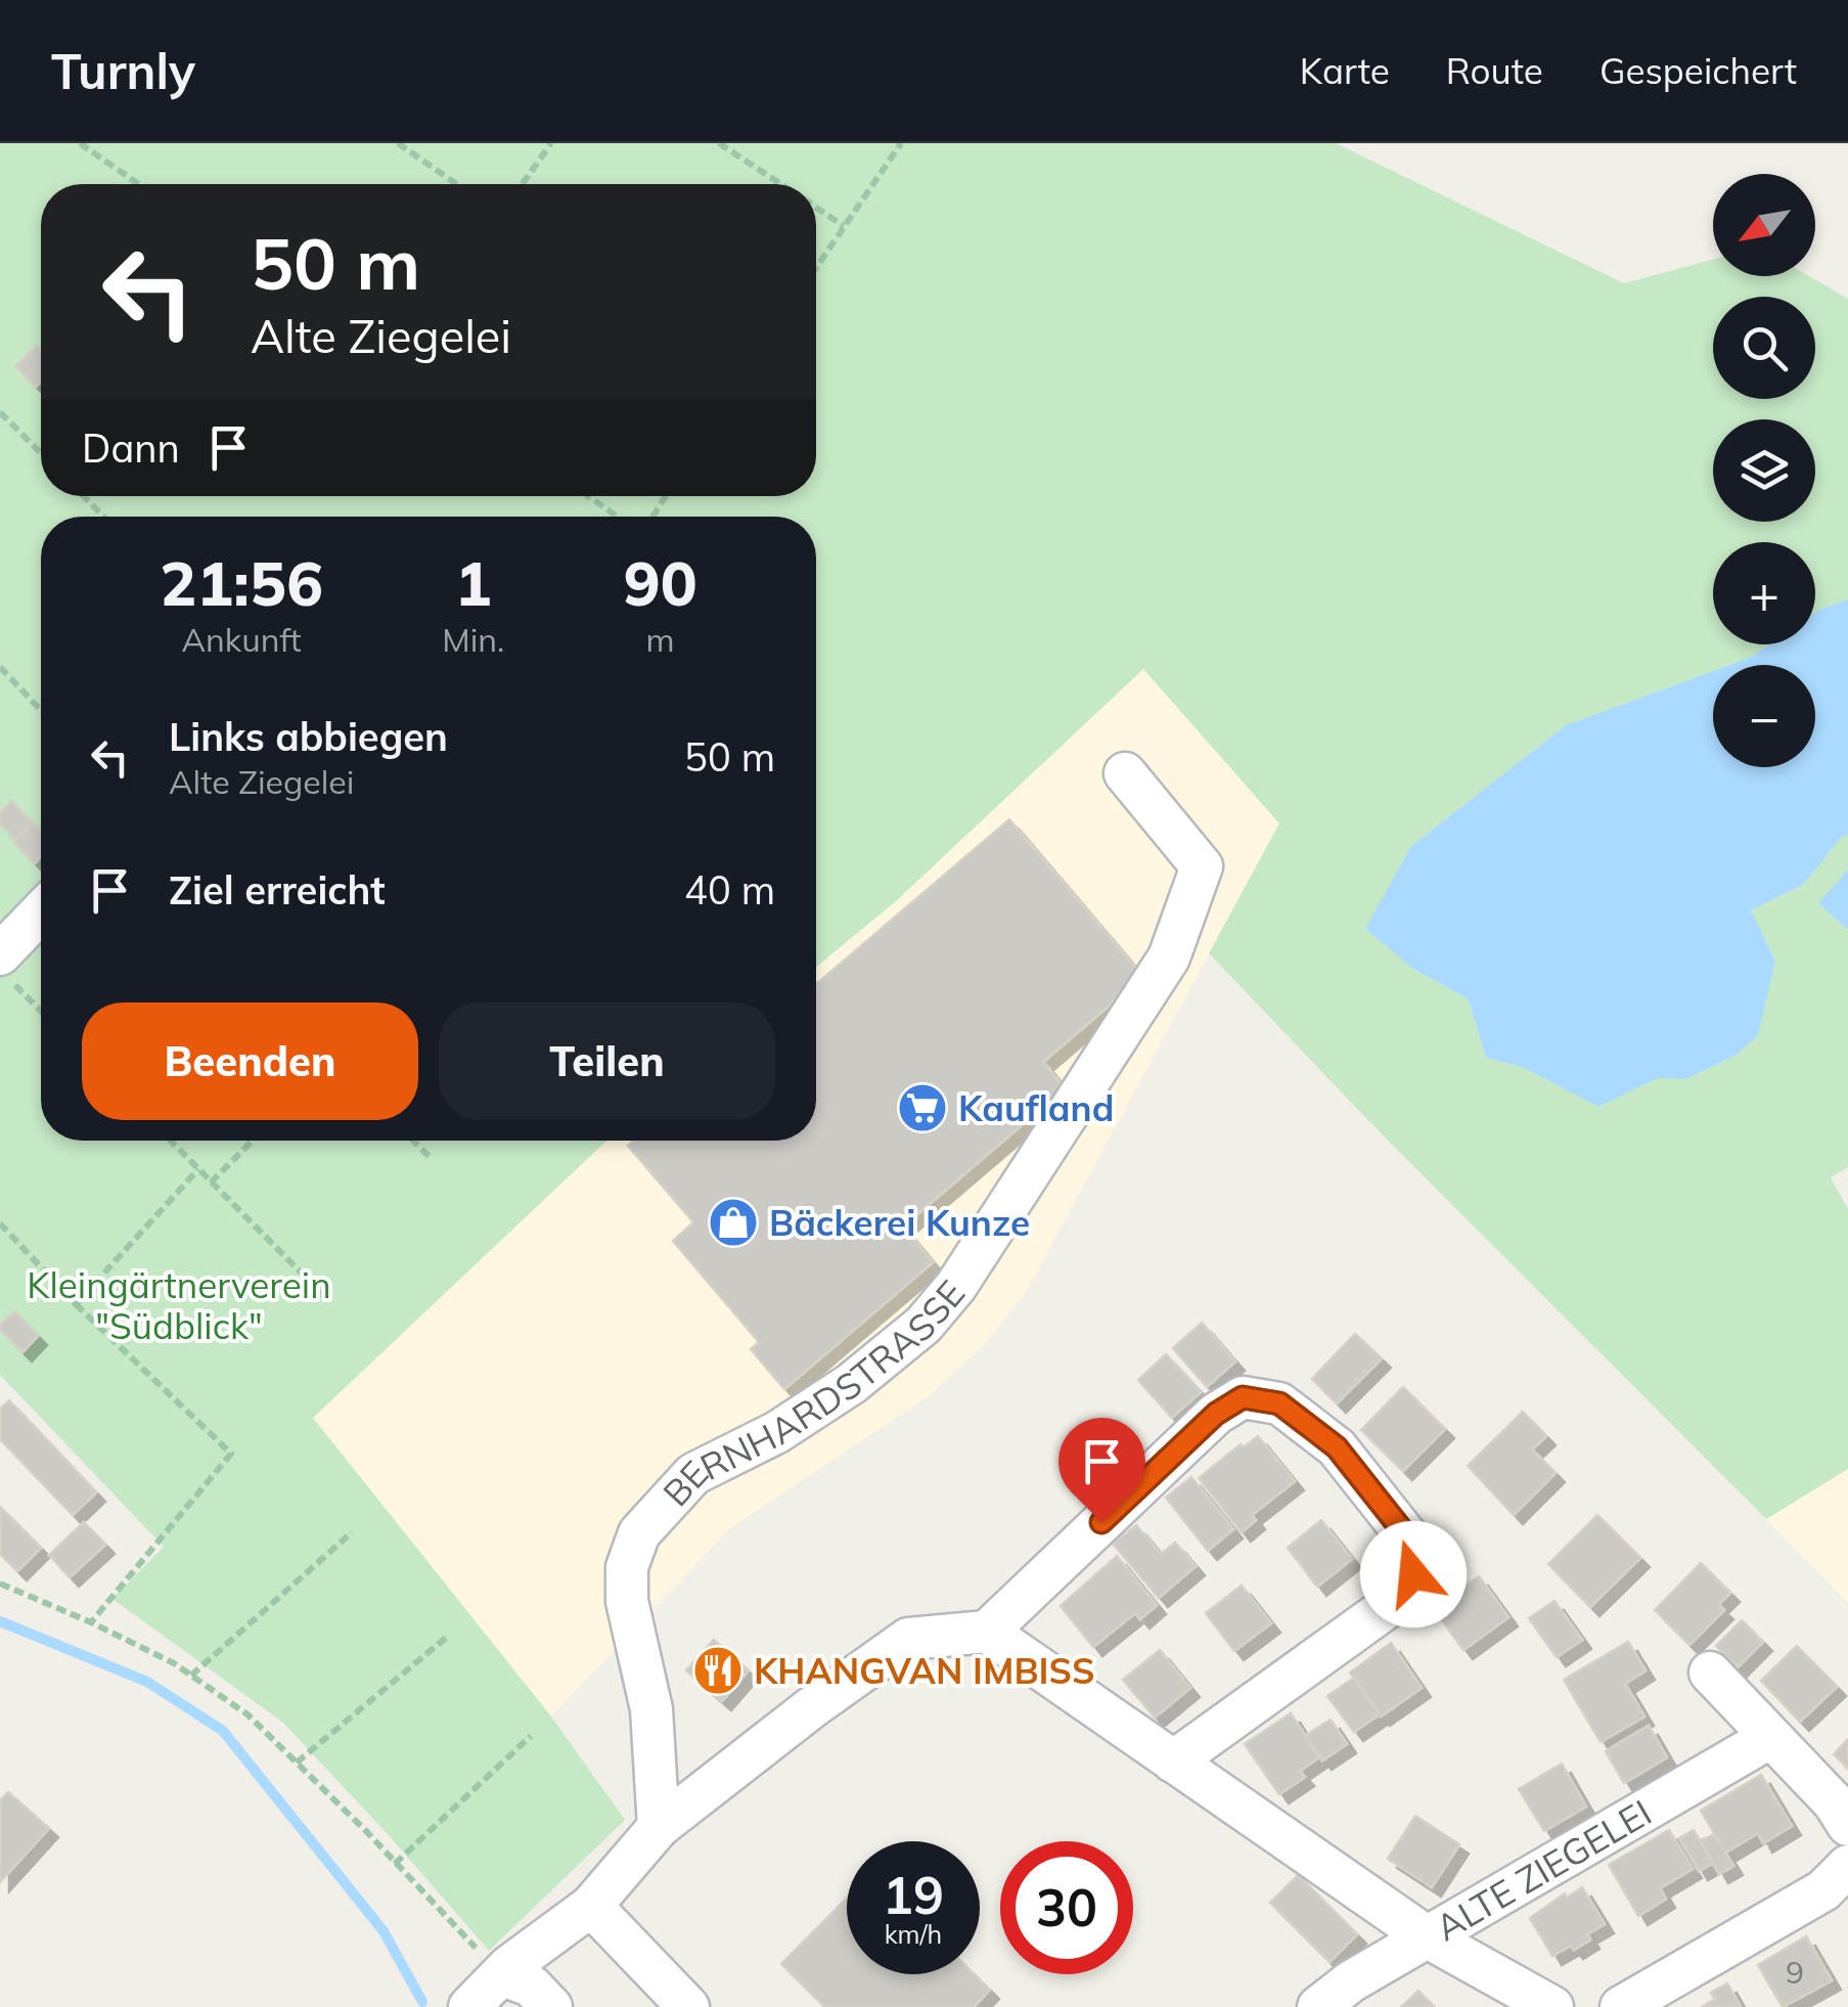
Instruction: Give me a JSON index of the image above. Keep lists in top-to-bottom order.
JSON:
{
  "streets": {
    "street": ["BERNHARDSTRASSE", "ALTE ZIEGELEI"]
  },
  "parks": ["Kleingärtnerverein \"Südblick\""],
  "places": {
    "supermarket": ["Kaufland"],
    "shop": ["Bäckerei Kunze"],
    "restaurant": ["KHANGVAN IMBISS"]
  },
  "house_numbers": ["9"],
  "north": "bottom left",
  "page": {
    "header": "Turnly",
    "nav": ["Karte", "Route", "Gespeichert"],
    "map_buttons": ["+", "−"],
    "turn": ["50 m", "Alte Ziegelei"],
    "then": "Dann",
    "eta": [
      "21:56",
      "Ankunft",
      "1",
      "Min.",
      "90",
      "m"
    ],
    "list": [
      {
        "name": "Links abbiegen",
        "note": "Alte Ziegelei",
        "value": "50 m"
      },
      {
        "name": "Ziel erreicht",
        "value": "40 m"
      }
    ],
    "buttons": ["Beenden", "Teilen"],
    "speed": "19 km/h",
    "limit": "30"
  }
}
